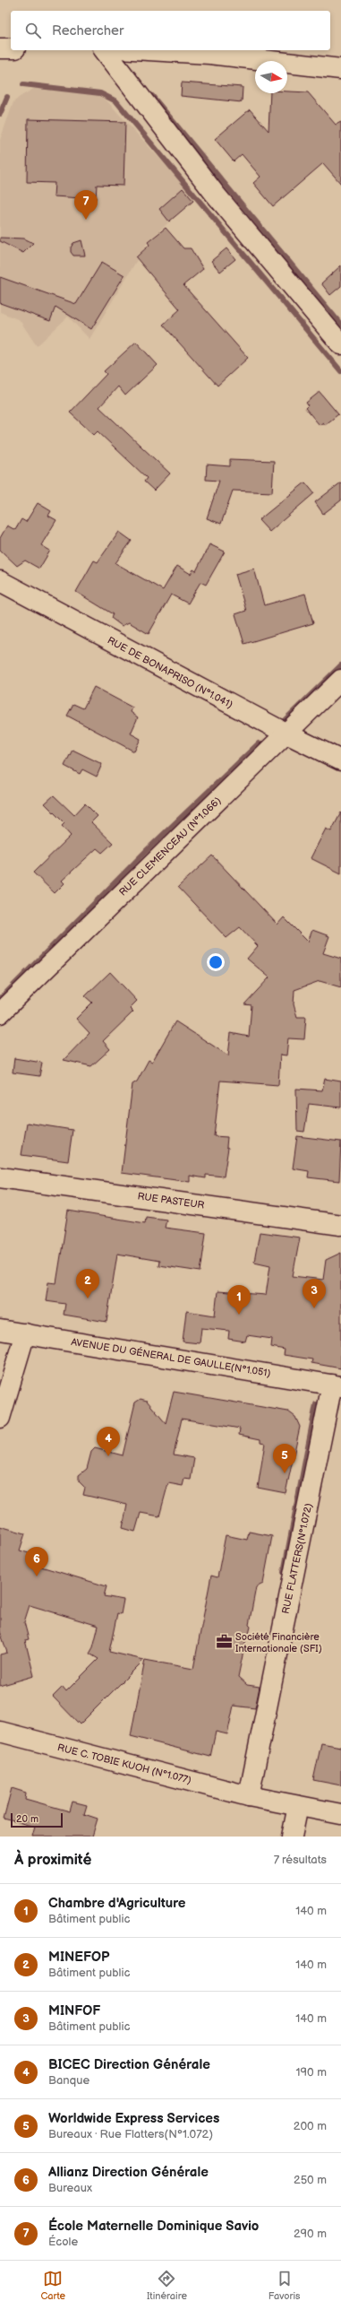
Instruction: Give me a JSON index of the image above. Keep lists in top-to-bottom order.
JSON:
{
  "streets": {
    "street": [
      "RUE DE BONAPRISO (N°1.041)",
      "RUE CLEMENCEAU (N°1.066)",
      "RUE PASTEUR",
      "AVENUE DU GÉNERAL DE GAULLE(N°1.051)",
      "RUE FLATTERS(N°1.072)",
      "RUE C. TOBIE KUOH (N°1.077)"
    ]
  },
  "crossings": [
    ["RUE DE BONAPRISO (N°1.041)", "RUE CLEMENCEAU (N°1.066)"],
    ["AVENUE DU GÉNERAL DE GAULLE(N°1.051)", "RUE FLATTERS(N°1.072)"],
    ["RUE FLATTERS(N°1.072)", "RUE C. TOBIE KUOH (N°1.077)"]
  ],
  "places": {
    "office": ["Société Financière Internationale (SFI)"]
  },
  "scale_bar": "20 m",
  "north": "right",
  "page": {
    "search": "Rechercher",
    "pins": [
      "7",
      "2",
      "3",
      "1",
      "4",
      "5",
      "6"
    ],
    "scale": "20 m",
    "heading": ["À proximité", "7 résultats"],
    "list": [
      {
        "mark": "1",
        "name": "Chambre d'Agriculture",
        "note": "Bâtiment public",
        "value": "140 m"
      },
      {
        "mark": "2",
        "name": "MINEFOP",
        "note": "Bâtiment public",
        "value": "140 m"
      },
      {
        "mark": "3",
        "name": "MINFOF",
        "note": "Bâtiment public",
        "value": "140 m"
      },
      {
        "mark": "4",
        "name": "BICEC Direction Générale",
        "note": "Banque",
        "value": "190 m"
      },
      {
        "mark": "5",
        "name": "Worldwide Express Services",
        "note": "Bureaux · Rue Flatters(N°1.072)",
        "value": "200 m"
      },
      {
        "mark": "6",
        "name": "Allianz Direction Générale",
        "note": "Bureaux",
        "value": "250 m"
      },
      {
        "mark": "7",
        "name": "École Maternelle Dominique Savio",
        "note": "École",
        "value": "290 m"
      }
    ],
    "nav": ["Carte", "Itinéraire", "Favoris"]
  }
}
